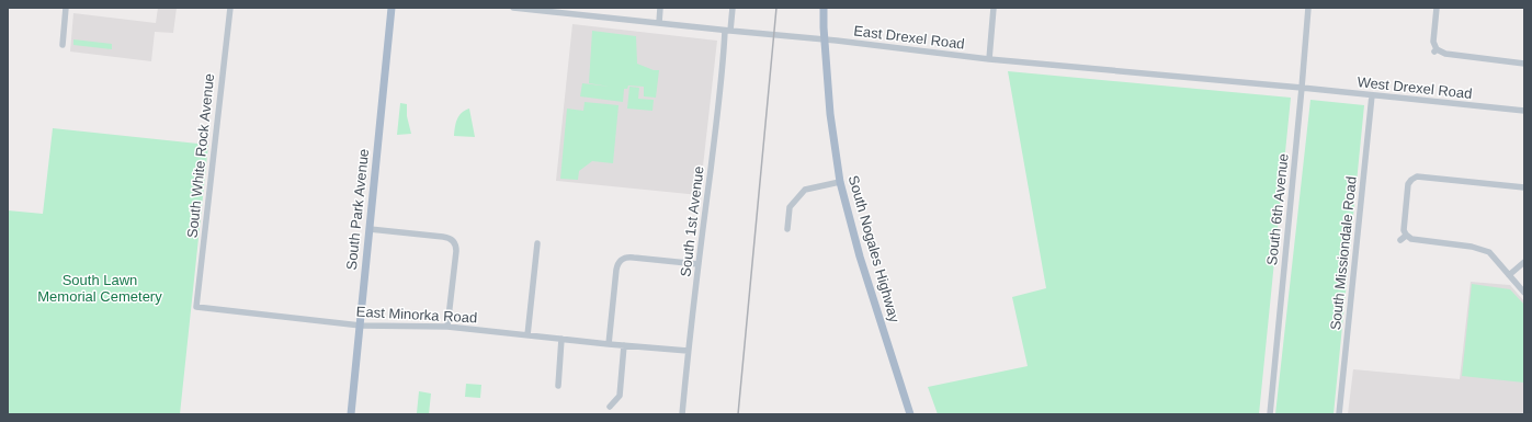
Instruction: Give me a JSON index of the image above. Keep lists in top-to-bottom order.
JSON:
{
  "streets": {
    "main road": ["South Park Avenue", "South Nogales Highway"],
    "street": [
      "East Drexel Road",
      "West Drexel Road",
      "South White Rock Avenue",
      "South 6th Avenue",
      "South 1st Avenue",
      "South Missiondale Road",
      "East Minorka Road"
    ]
  },
  "crossings": [
    ["East Drexel Road", "West Drexel Road"],
    ["East Drexel Road", "South 6th Avenue"],
    ["East Drexel Road", "South 1st Avenue"],
    ["East Drexel Road", "South Nogales Highway"],
    ["West Drexel Road", "South 6th Avenue"],
    ["West Drexel Road", "South Missiondale Road"],
    ["South White Rock Avenue", "East Minorka Road"],
    ["South Park Avenue", "East Minorka Road"],
    ["South 1st Avenue", "East Minorka Road"]
  ],
  "parks": ["South Lawn Memorial Cemetery"]
}
